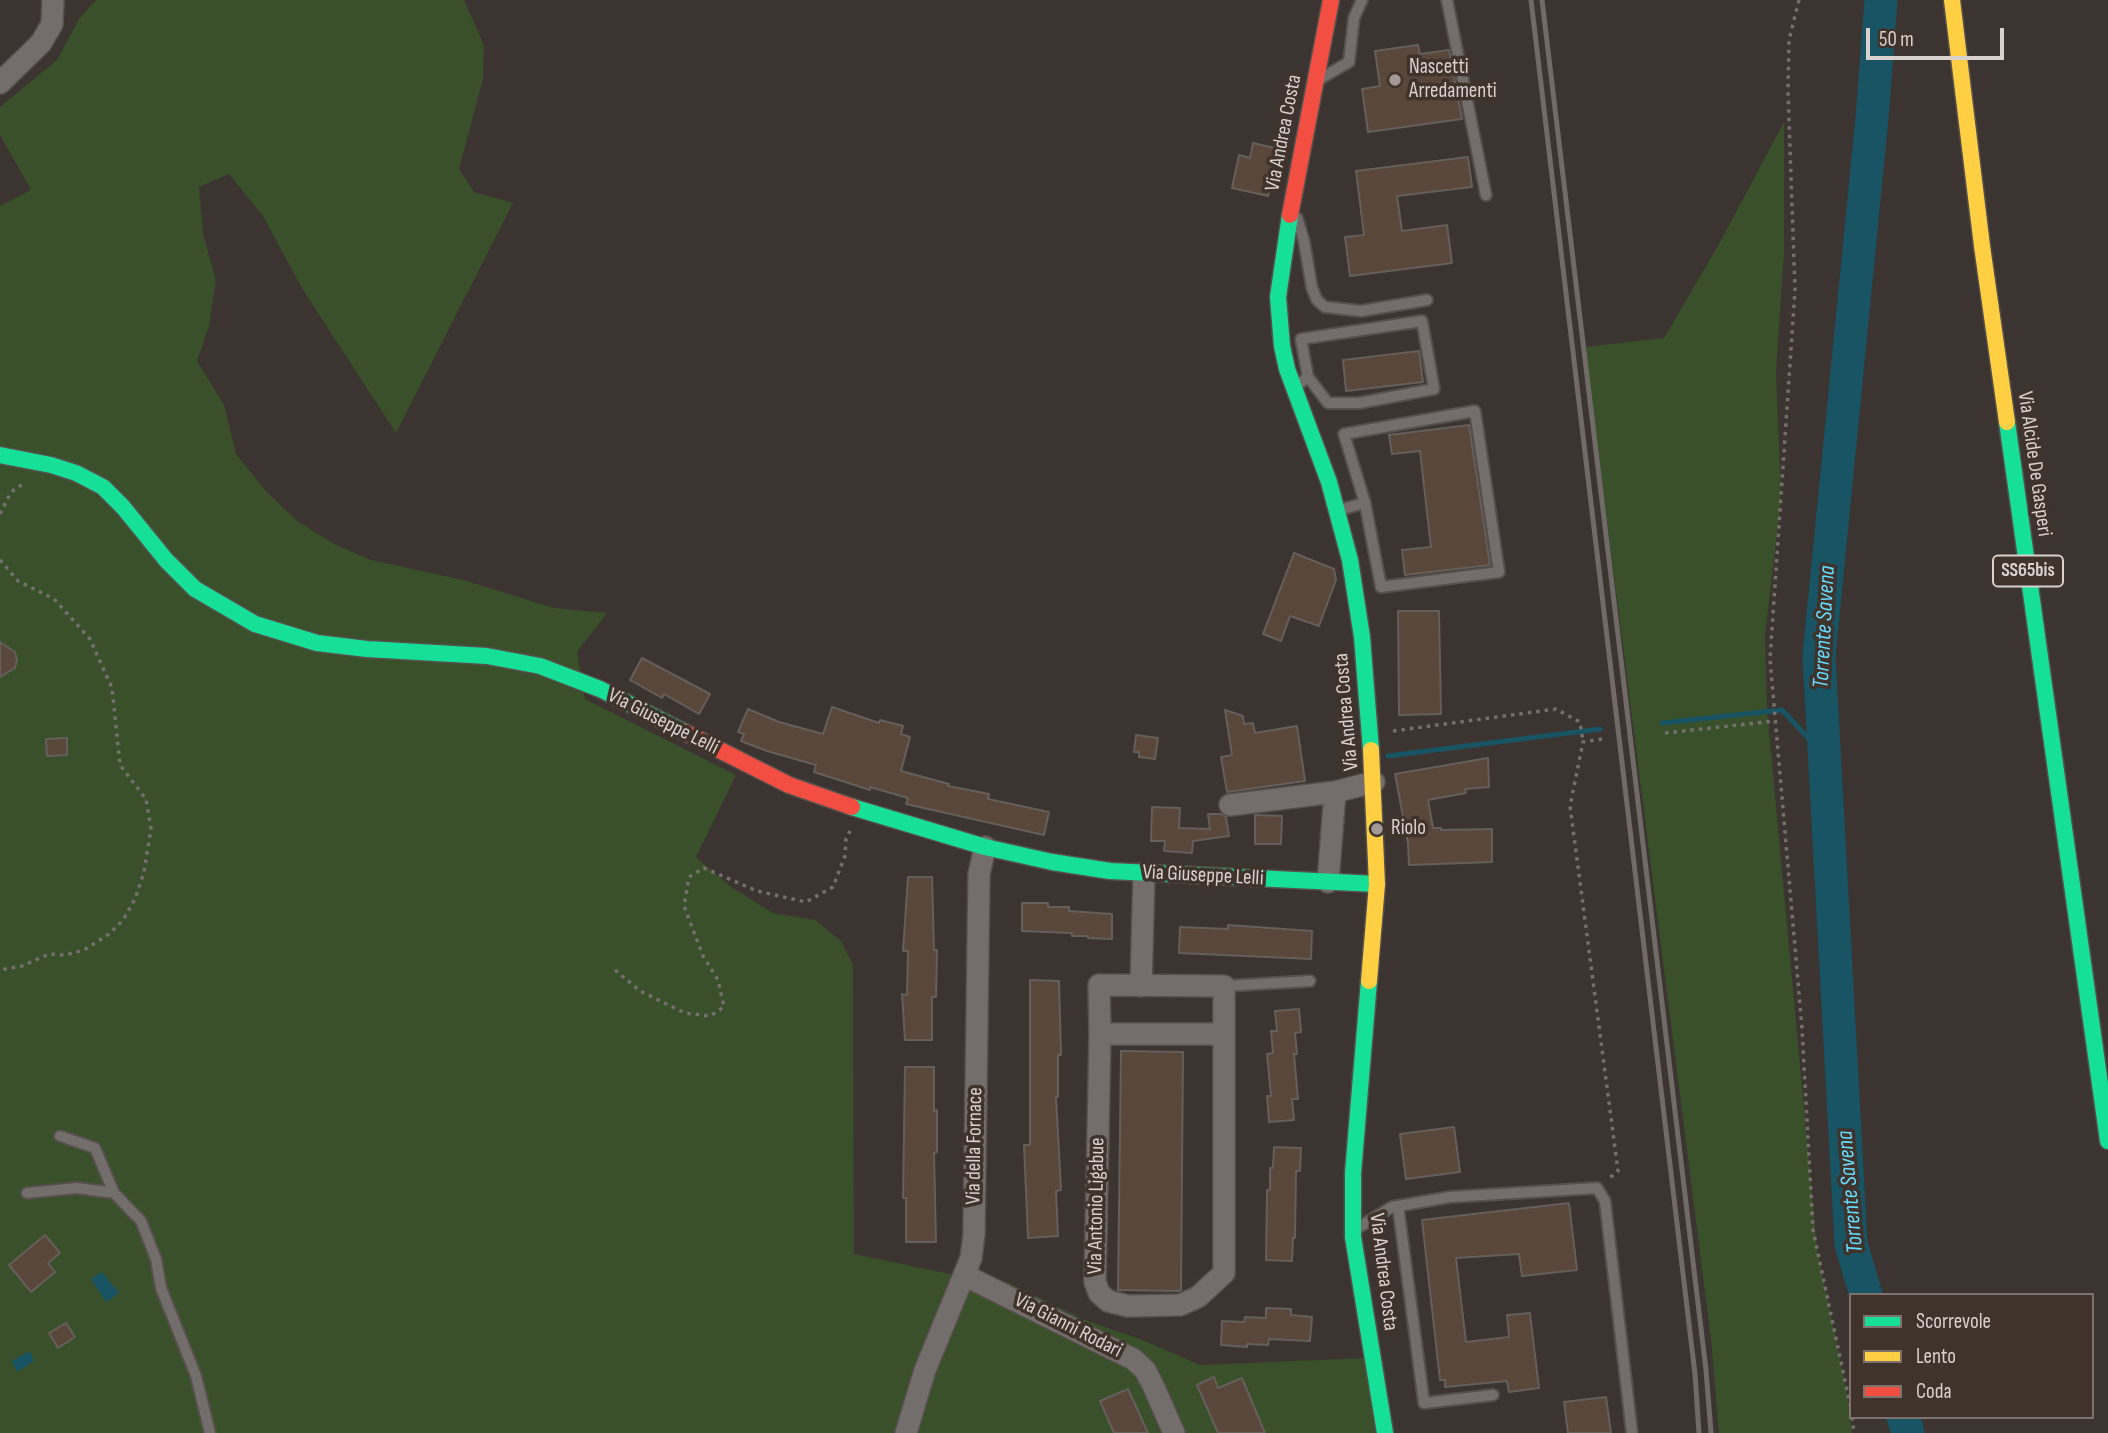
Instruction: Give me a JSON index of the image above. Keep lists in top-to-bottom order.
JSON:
{
  "streets": {
    "main road": [
      "Via Andrea Costa",
      "Via Alcide De Gasperi",
      "SS65bis",
      "Via Giuseppe Lelli"
    ],
    "street": ["Via della Fornace", "Via Antonio Ligabue", "Via Gianni Rodari"]
  },
  "crossings": [
    ["Via Andrea Costa", "Via Giuseppe Lelli"],
    ["Via Giuseppe Lelli", "Via della Fornace"],
    ["Via della Fornace", "Via Gianni Rodari"]
  ],
  "water": ["Torrente Savena"],
  "places": ["Nascetti Arredamenti", "Riolo"],
  "legend": ["Scorrevole", "Lento", "Coda"],
  "scale_bar": "50 m"
}
